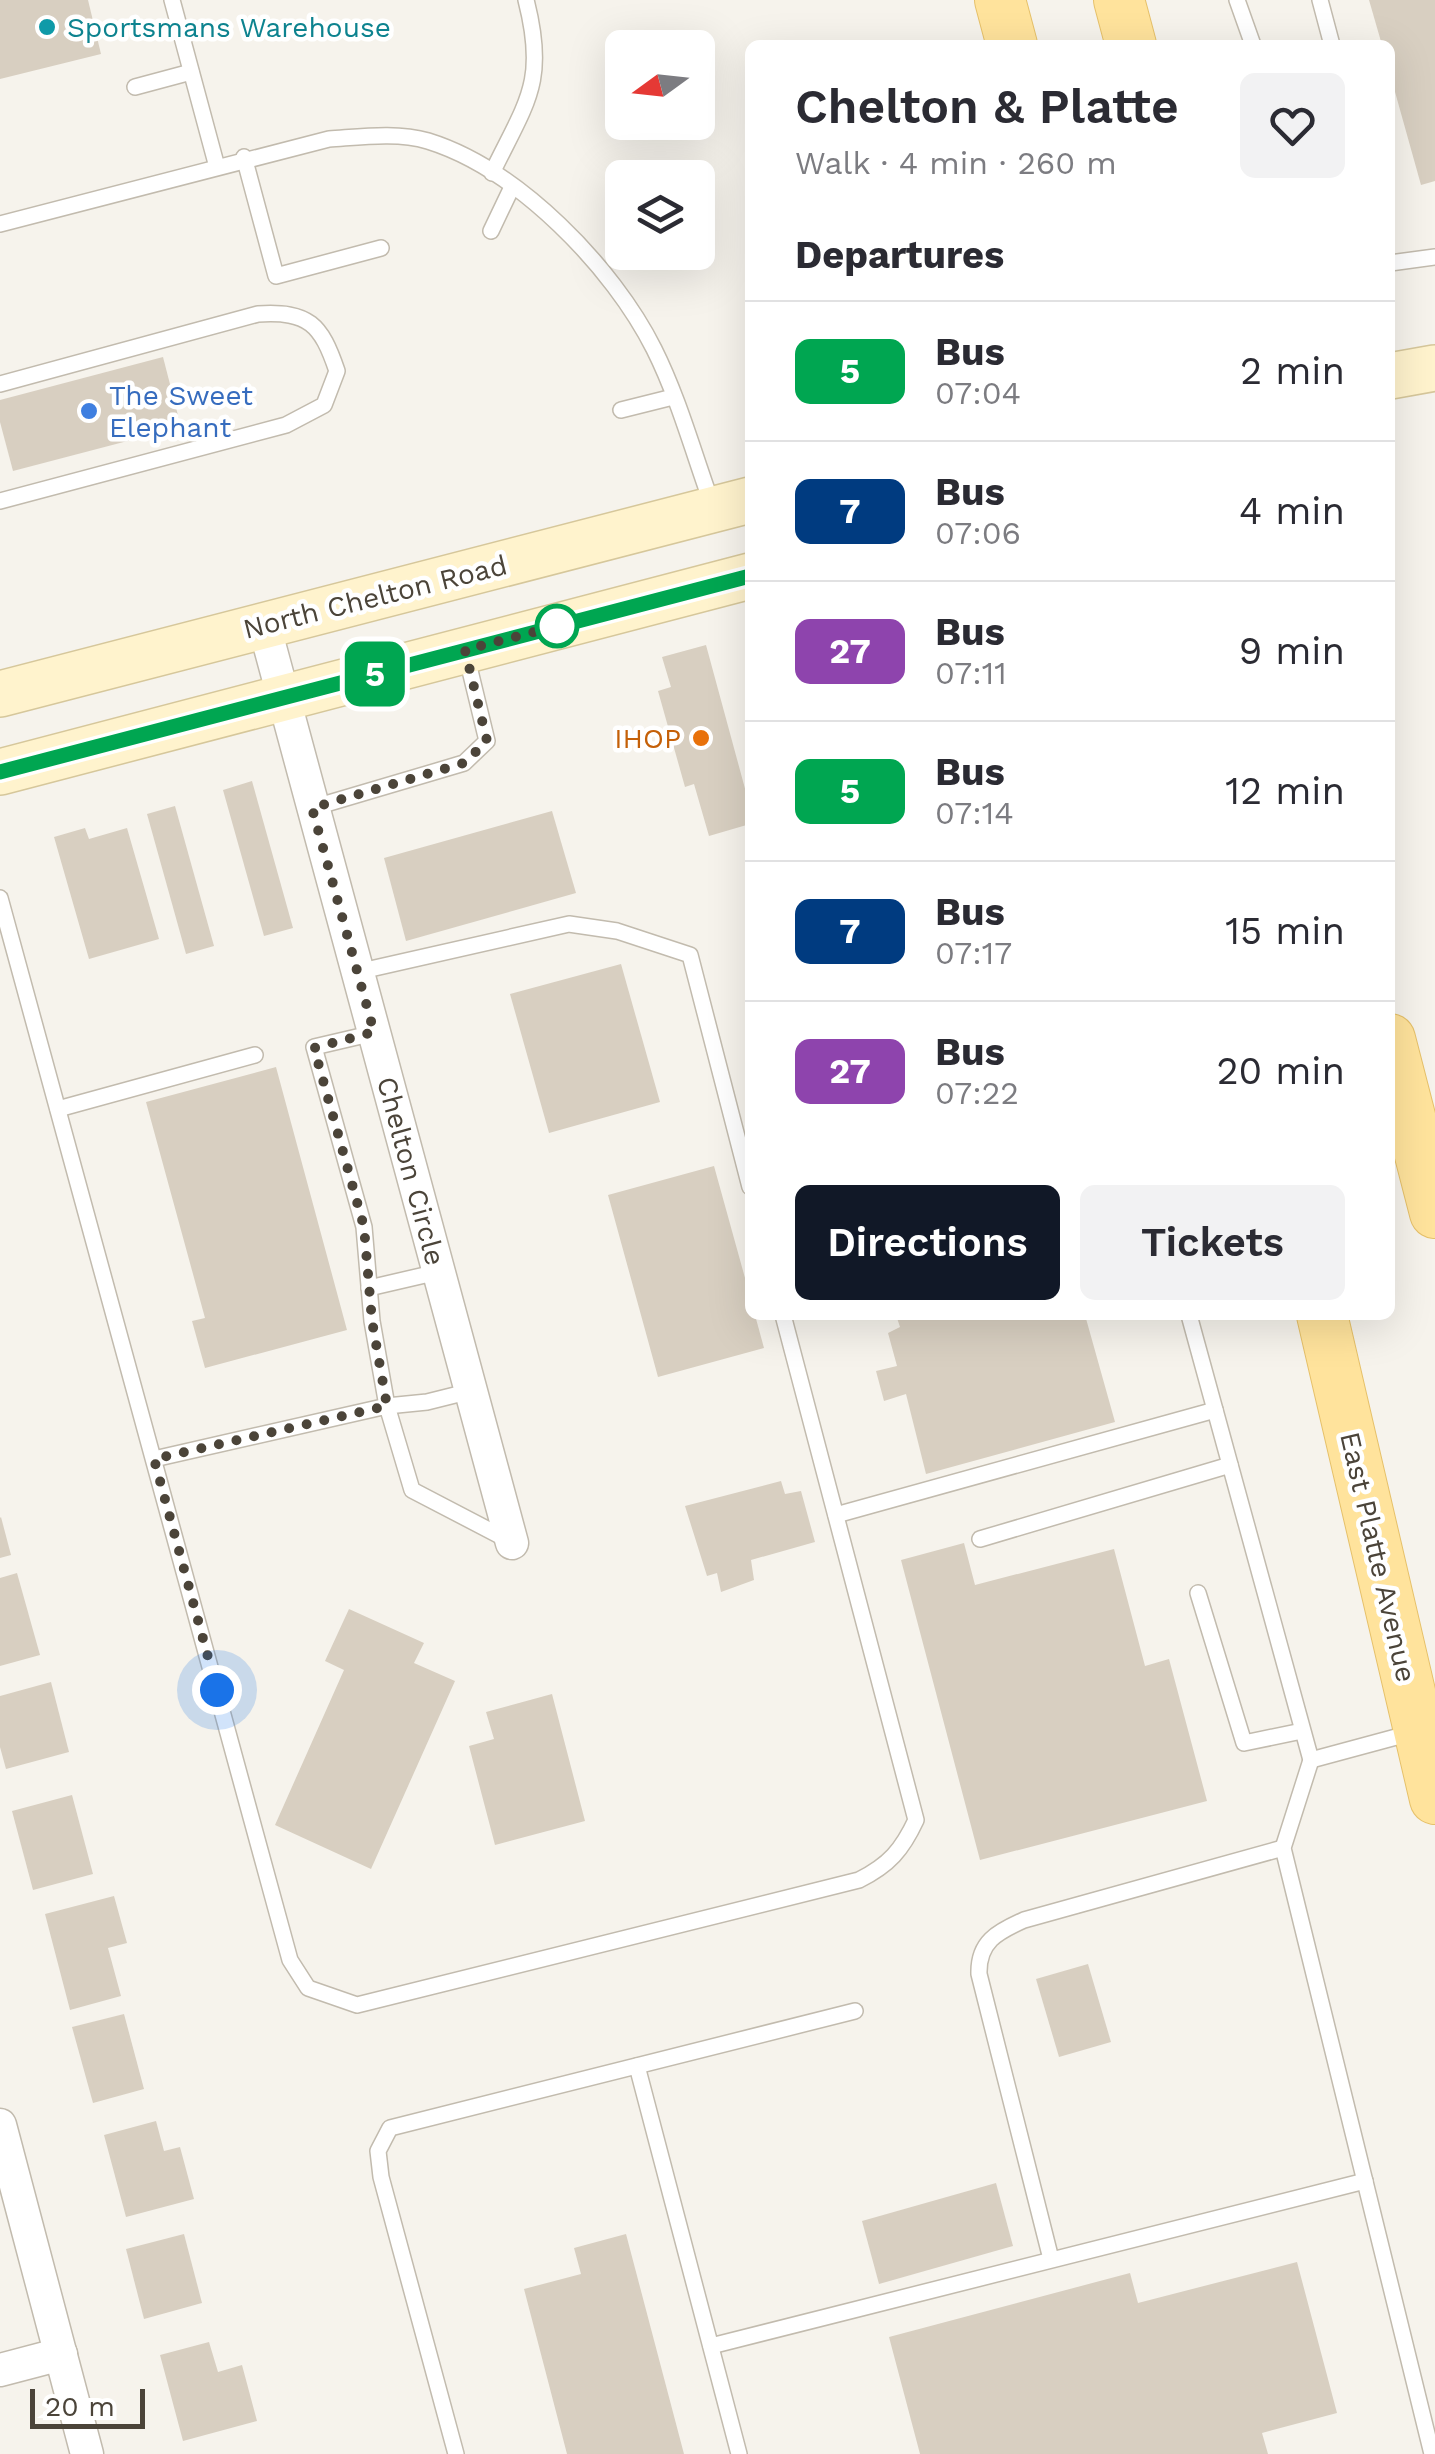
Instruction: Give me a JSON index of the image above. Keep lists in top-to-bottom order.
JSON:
{
  "streets": {
    "main road": ["North Chelton Road", "East Platte Avenue"],
    "street": ["Chelton Circle"]
  },
  "crossings": [
    ["North Chelton Road", "Chelton Circle"]
  ],
  "places": ["Sportsmans Warehouse", "The Sweet Elephant", "IHOP"],
  "lines": ["bus line 5"],
  "scale_bar": "20 m",
  "north": "left",
  "page": {
    "on_map": "5",
    "heading": [
      ["Chelton & Platte", "Walk · 4 min · 260 m"],
      "Departures"
    ],
    "list": [
      {
        "mark": "5",
        "name": "Bus",
        "note": "07:04",
        "value": "2 min"
      },
      {
        "mark": "7",
        "name": "Bus",
        "note": "07:06",
        "value": "4 min"
      },
      {
        "mark": "27",
        "name": "Bus",
        "note": "07:11",
        "value": "9 min"
      },
      {
        "mark": "5",
        "name": "Bus",
        "note": "07:14",
        "value": "12 min"
      },
      {
        "mark": "7",
        "name": "Bus",
        "note": "07:17",
        "value": "15 min"
      },
      {
        "mark": "27",
        "name": "Bus",
        "note": "07:22",
        "value": "20 min"
      }
    ],
    "buttons": ["Directions", "Tickets"],
    "scale": "20 m"
  }
}
